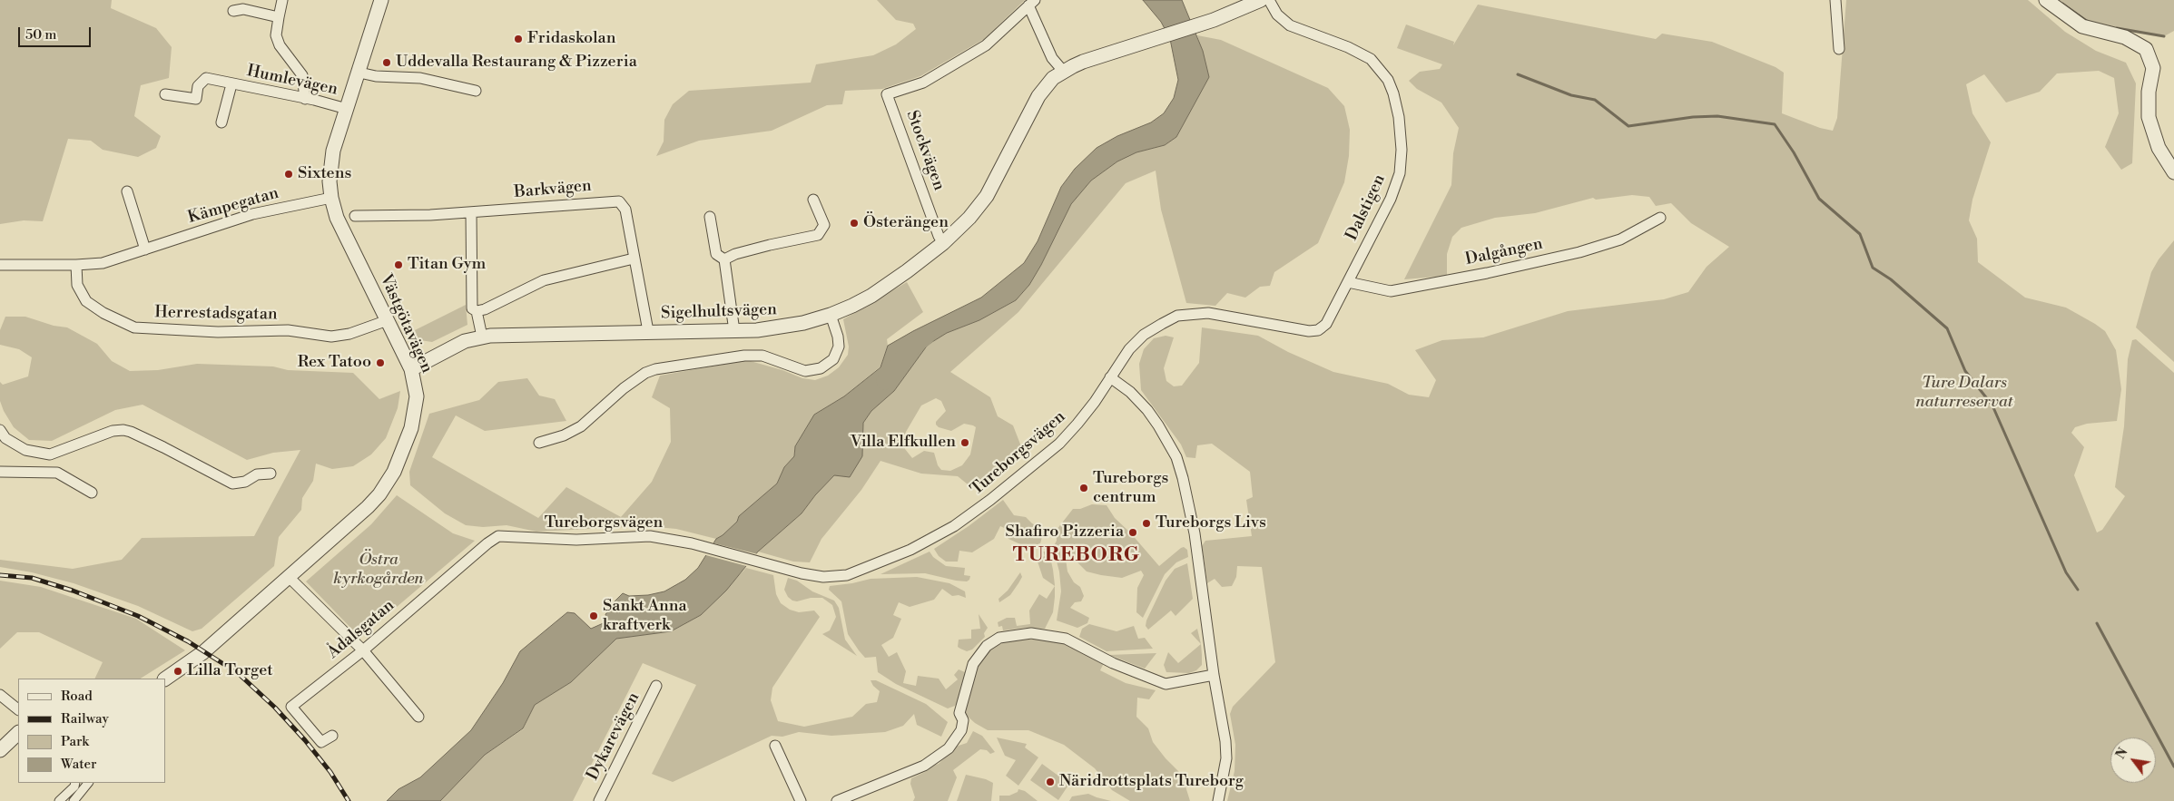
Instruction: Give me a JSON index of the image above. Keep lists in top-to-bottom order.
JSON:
{
  "streets": {
    "street": [
      "Humlevägen",
      "Stockvägen",
      "Barkvägen",
      "Kämpegatan",
      "Dalstigen",
      "Dalgången",
      "Sigelhultsvägen",
      "Herrestadsgatan",
      "Västgötavägen",
      "Tureborgsvägen",
      "Ådalsgatan",
      "Dykarevägen"
    ]
  },
  "crossings": [
    ["Humlevägen", "Västgötavägen"],
    ["Stockvägen", "Sigelhultsvägen"],
    ["Barkvägen", "Sigelhultsvägen"],
    ["Kämpegatan", "Herrestadsgatan"],
    ["Kämpegatan", "Västgötavägen"],
    ["Dalstigen", "Dalgången"],
    ["Dalstigen", "Tureborgsvägen"],
    ["Sigelhultsvägen", "Västgötavägen"],
    ["Herrestadsgatan", "Västgötavägen"],
    ["Tureborgsvägen", "Ådalsgatan"]
  ],
  "districts": ["TUREBORG"],
  "parks": ["Ture Dalars naturreservat", "Östra kyrkogården"],
  "places": [
    "Fridaskolan",
    "Uddevalla Restaurang & Pizzeria",
    "Sixtens",
    "Österängen",
    "Titan Gym",
    "Rex Tatoo",
    "Villa Elfkullen",
    "Tureborgs centrum",
    "Tureborgs Livs",
    "Shafiro Pizzeria",
    "Sankt Anna kraftverk",
    "Lilla Torget",
    "Näridrottsplats Tureborg"
  ],
  "legend": [
    "Road",
    "Railway",
    "Park",
    "Water"
  ],
  "scale_bar": "50 m",
  "north": "top left"
}
